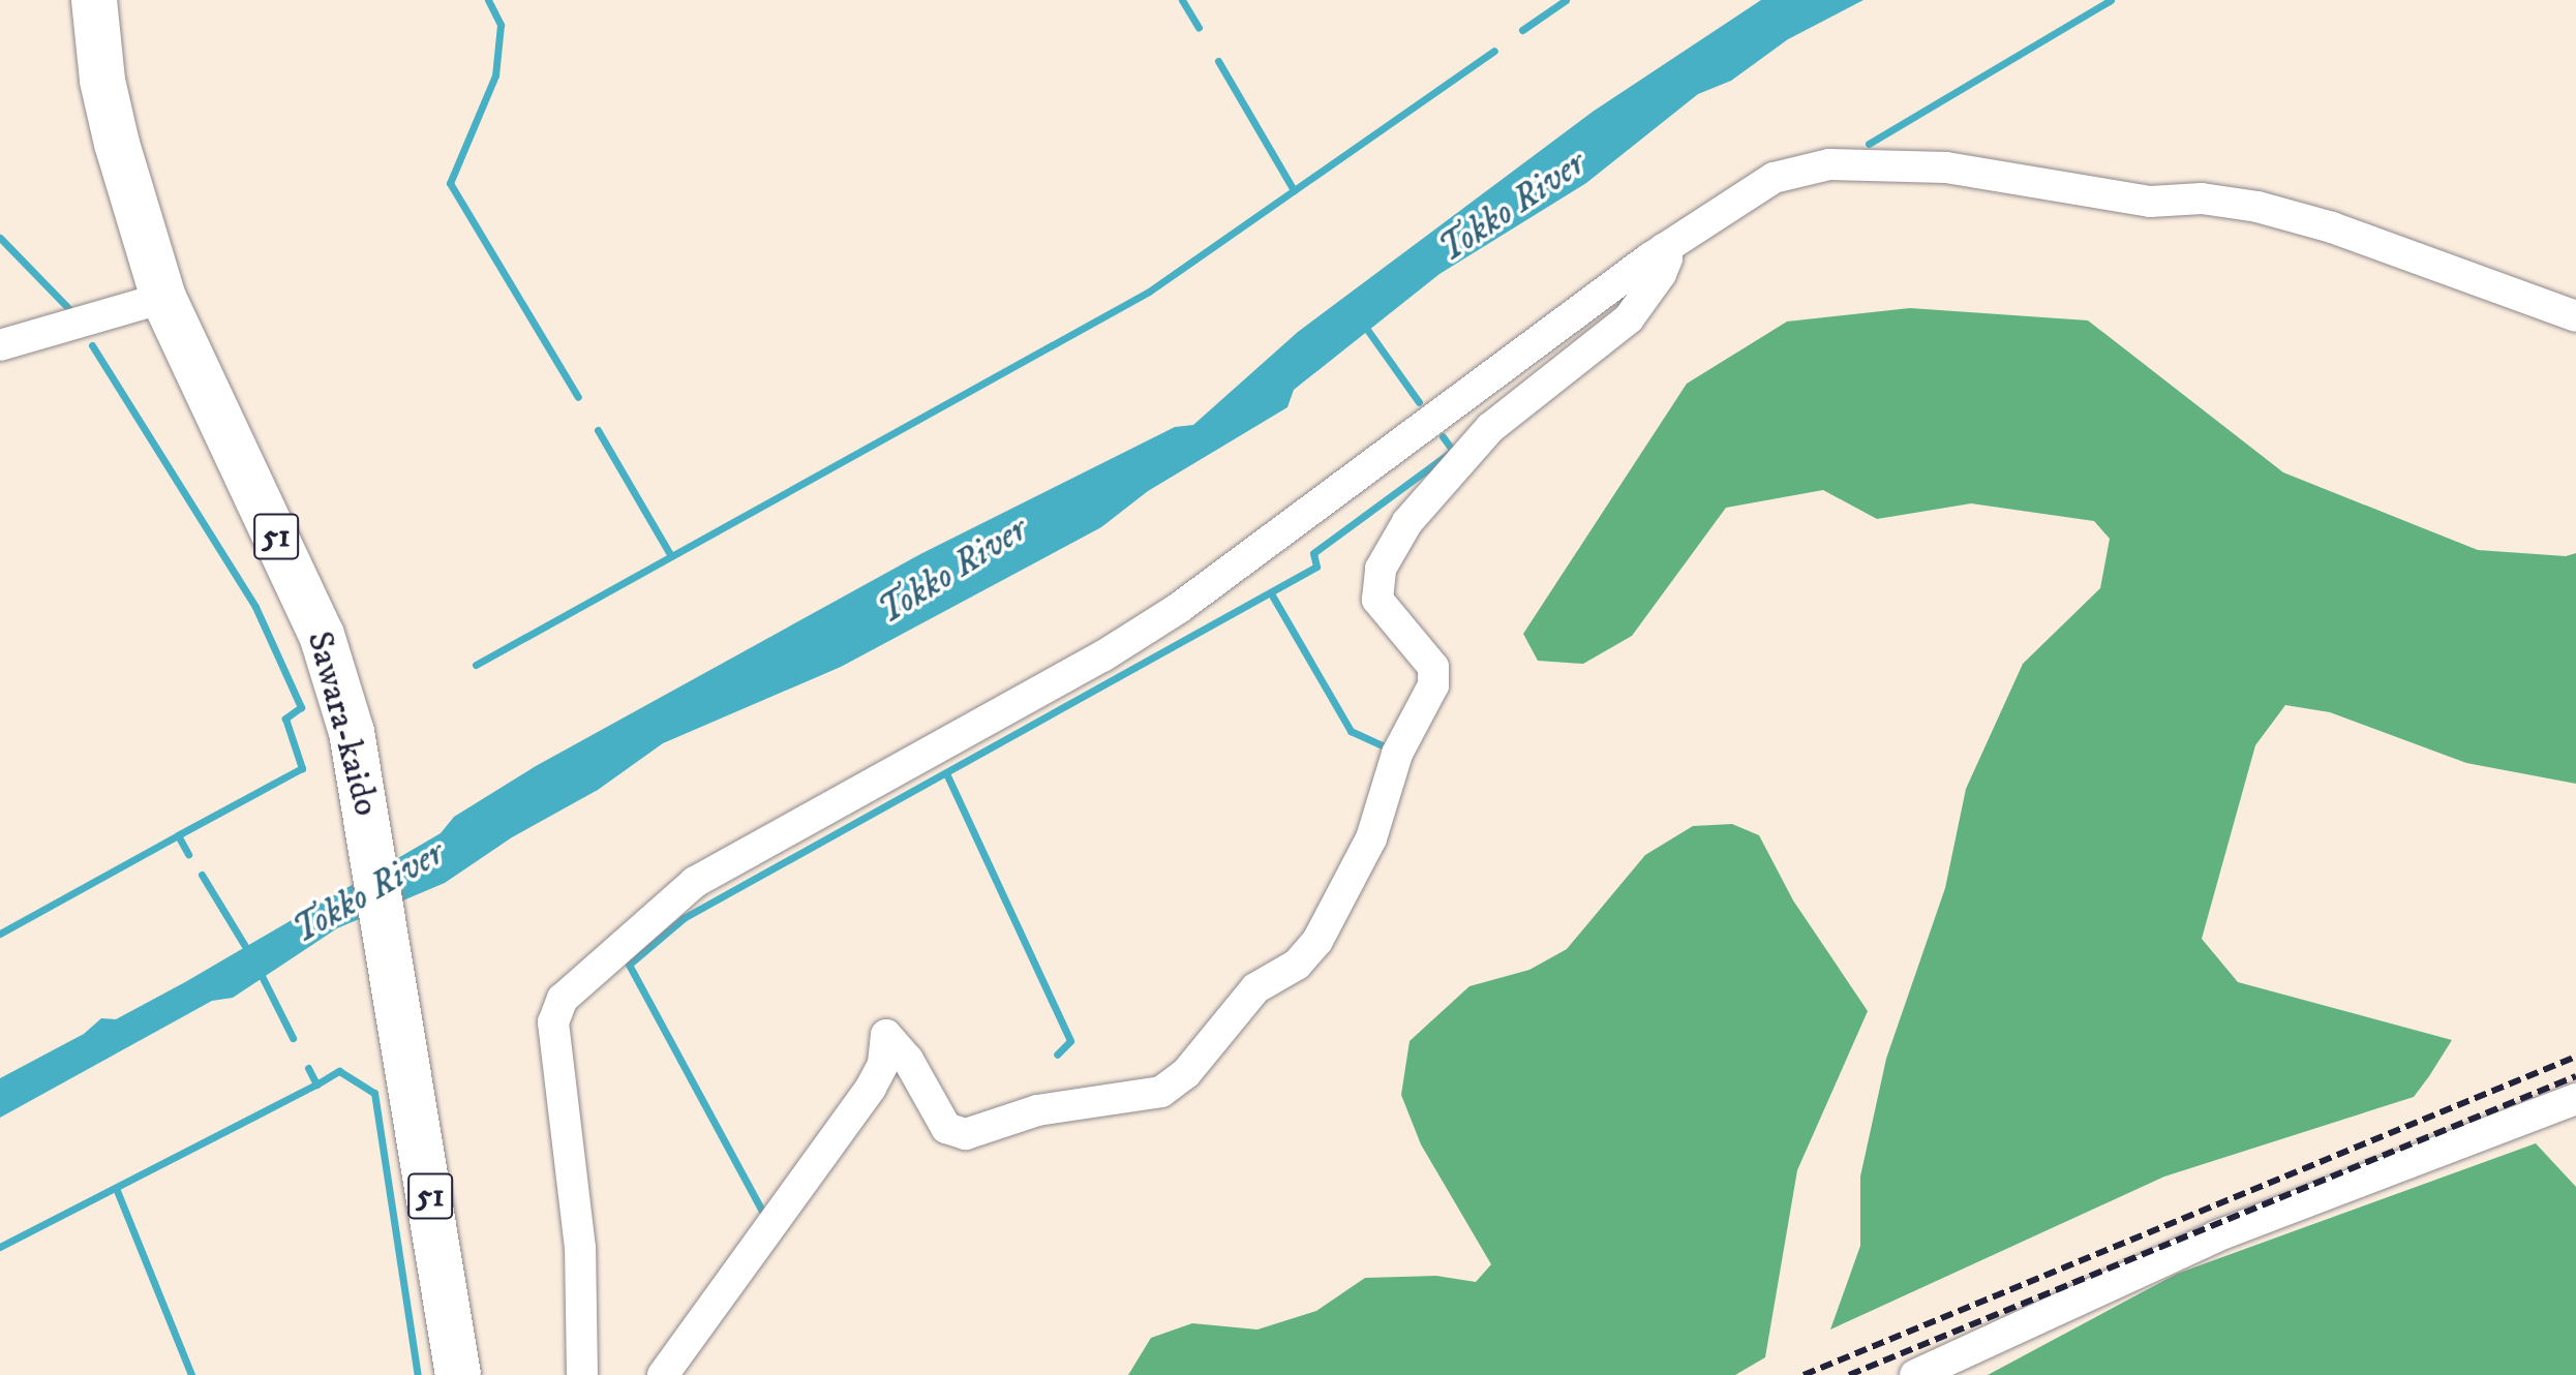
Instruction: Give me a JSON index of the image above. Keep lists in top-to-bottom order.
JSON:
{
  "streets": {
    "highway": ["51", "Sawara-kaido"]
  },
  "crossings": [
    ["51", "Sawara-kaido"]
  ],
  "water": ["Tokko River"]
}
